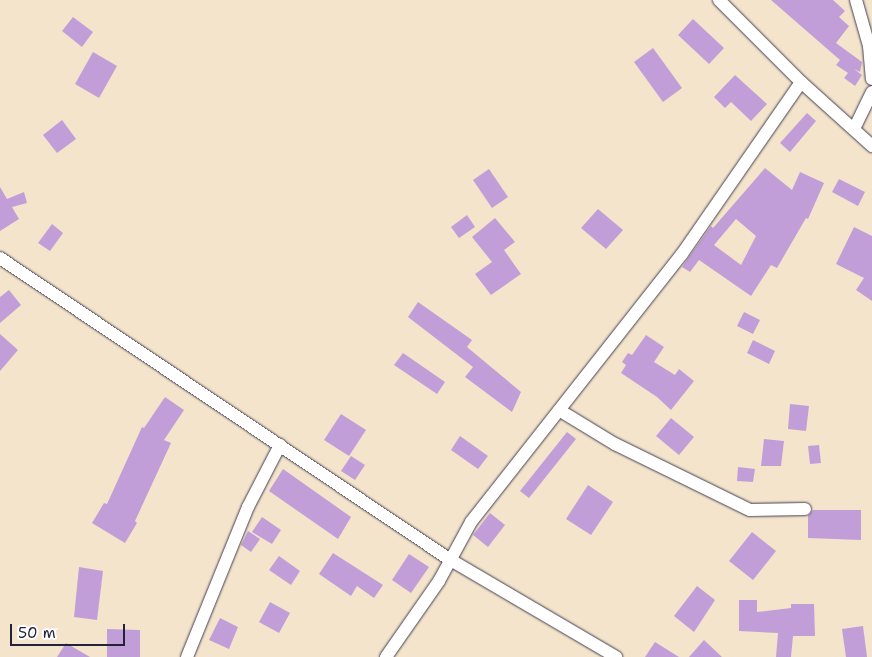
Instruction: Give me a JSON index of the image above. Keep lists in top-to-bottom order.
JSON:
{
  "scale_bar": "50 m"
}
